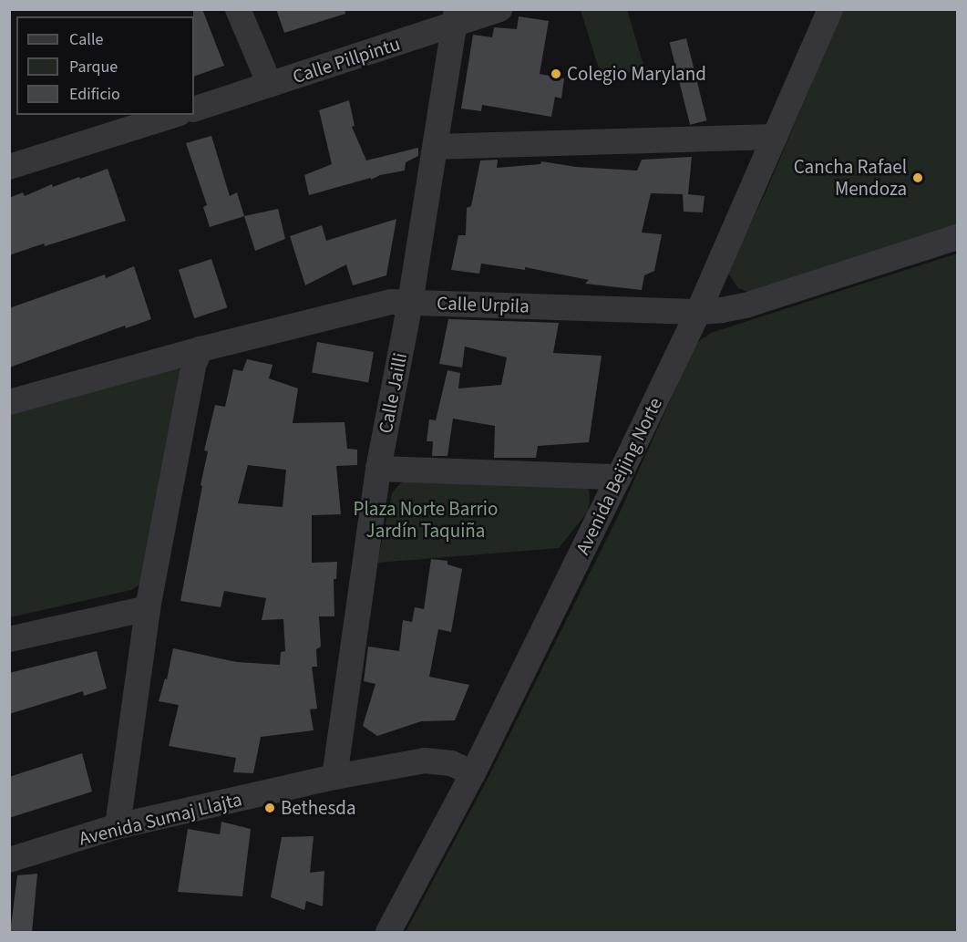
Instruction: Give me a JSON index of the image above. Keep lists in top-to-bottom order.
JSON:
{
  "streets": {
    "street": [
      "Calle Pillpintu",
      "Calle Urpila",
      "Calle Jailli",
      "Avenida Beijing Norte",
      "Avenida Sumaj Llajta"
    ]
  },
  "crossings": [
    ["Calle Pillpintu", "Calle Jailli"],
    ["Calle Urpila", "Calle Jailli"],
    ["Calle Urpila", "Avenida Beijing Norte"],
    ["Calle Jailli", "Avenida Sumaj Llajta"],
    ["Avenida Beijing Norte", "Avenida Sumaj Llajta"]
  ],
  "parks": ["Plaza Norte Barrio Jardín Taquiña"],
  "places": ["Colegio Maryland", "Cancha Rafael Mendoza", "Bethesda"],
  "legend": ["Calle", "Parque", "Edificio"]
}
